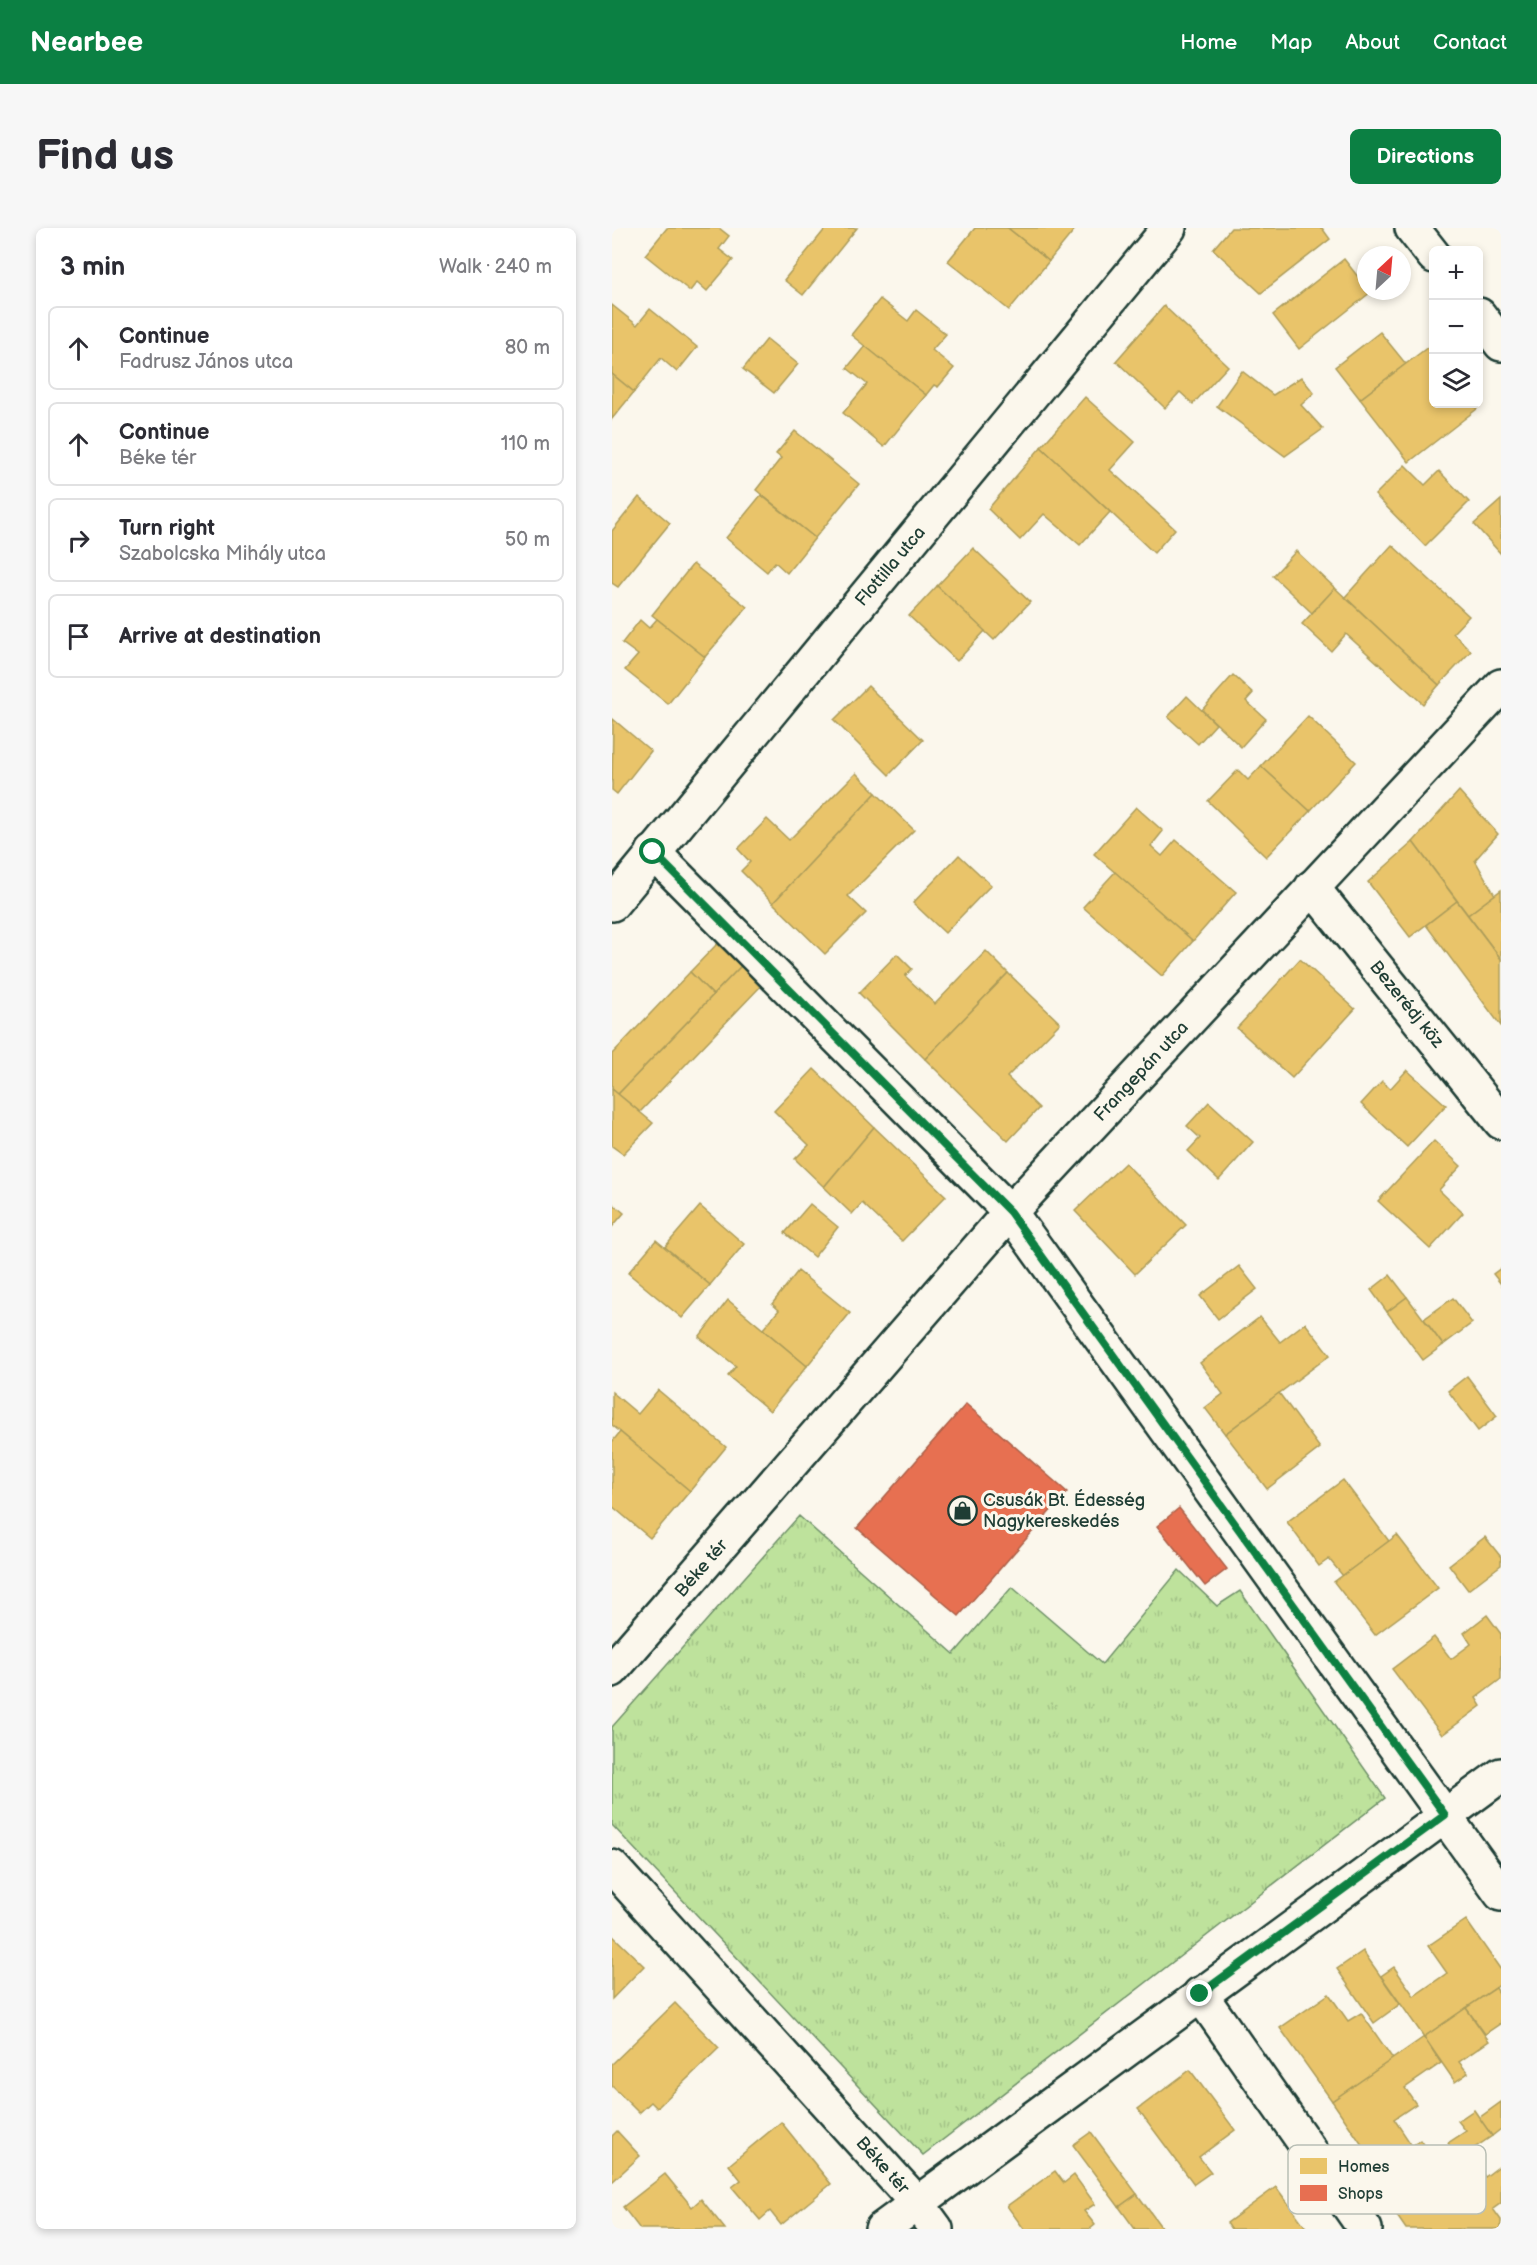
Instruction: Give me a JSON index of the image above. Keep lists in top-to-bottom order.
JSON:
{
  "streets": {
    "street": [
      "Flottilla utca",
      "Bezerédj köz",
      "Frangepán utca",
      "Béke tér"
    ]
  },
  "crossings": [
    ["Bezerédj köz", "Frangepán utca"],
    ["Frangepán utca", "Béke tér"]
  ],
  "places": {
    "shop": ["Csusák Bt. Édesség Nagykereskedés"]
  },
  "legend": ["Homes", "Shops"],
  "north": "top right",
  "page": {
    "header": "Nearbee",
    "nav": [
      "Home",
      "Map",
      "About",
      "Contact"
    ],
    "buttons": "Directions",
    "title": "Find us",
    "heading": ["3 min", "Walk · 240 m"],
    "map_buttons": ["+", "−"],
    "list": [
      ["Continue", "Fadrusz János utca", "80 m"],
      ["Continue", "Béke tér", "110 m"],
      ["Turn right", "Szabolcska Mihály utca", "50 m"],
      "Arrive at destination"
    ]
  }
}
